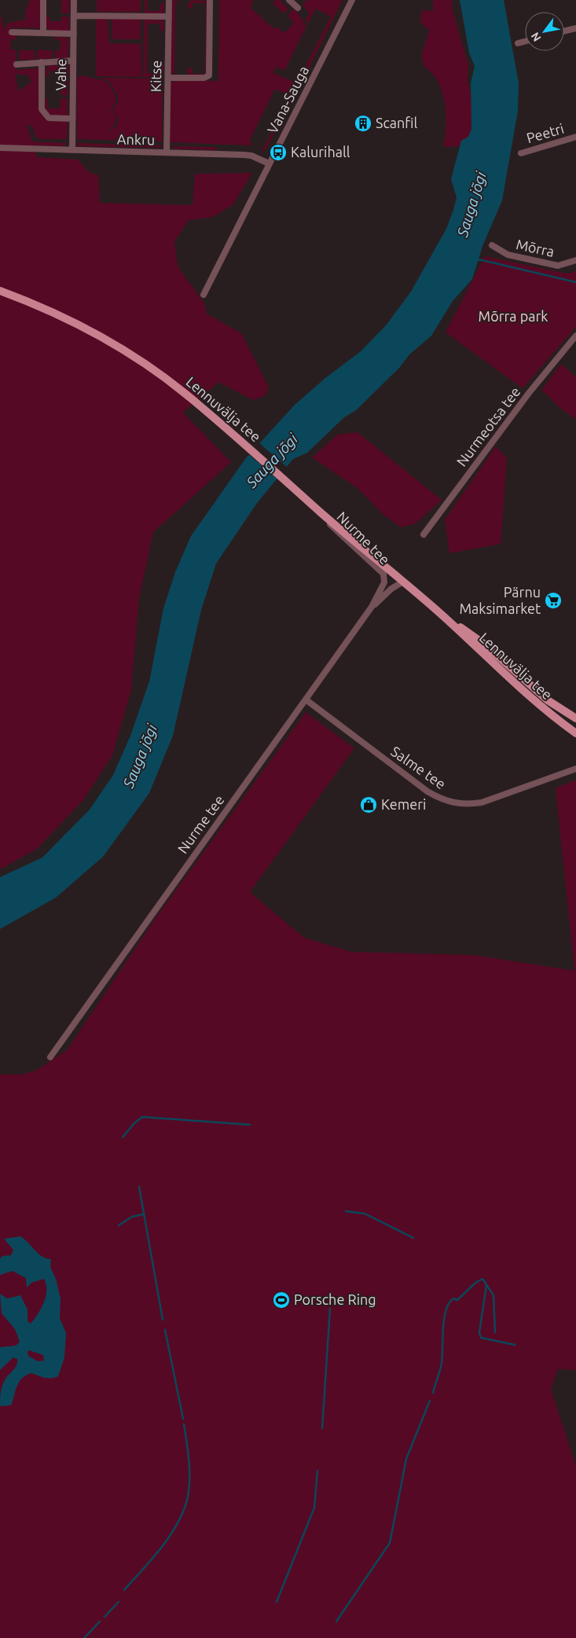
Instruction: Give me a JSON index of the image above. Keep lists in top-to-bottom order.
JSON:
{
  "streets": {
    "main road": ["Lennuvälja tee"],
    "street": [
      "Vahe",
      "Kitse",
      "Vana-Sauga",
      "Peetri",
      "Ankru",
      "Mõrra",
      "Nurmeotsa tee",
      "Nurme tee",
      "Salme tee"
    ]
  },
  "crossings": [
    ["Vahe", "Ankru"],
    ["Kitse", "Ankru"],
    ["Vana-Sauga", "Ankru"],
    ["Lennuvälja tee", "Nurme tee"],
    ["Nurme tee", "Salme tee"]
  ],
  "water": ["Sauga jõgi"],
  "parks": ["Mõrra park"],
  "places": {
    "building": ["Scanfil"],
    "bus stop": ["Kalurihall"],
    "supermarket": ["Pärnu Maksimarket"],
    "shop": ["Kemeri"],
    "sports": ["Porsche Ring"]
  },
  "north": "bottom left"
}
